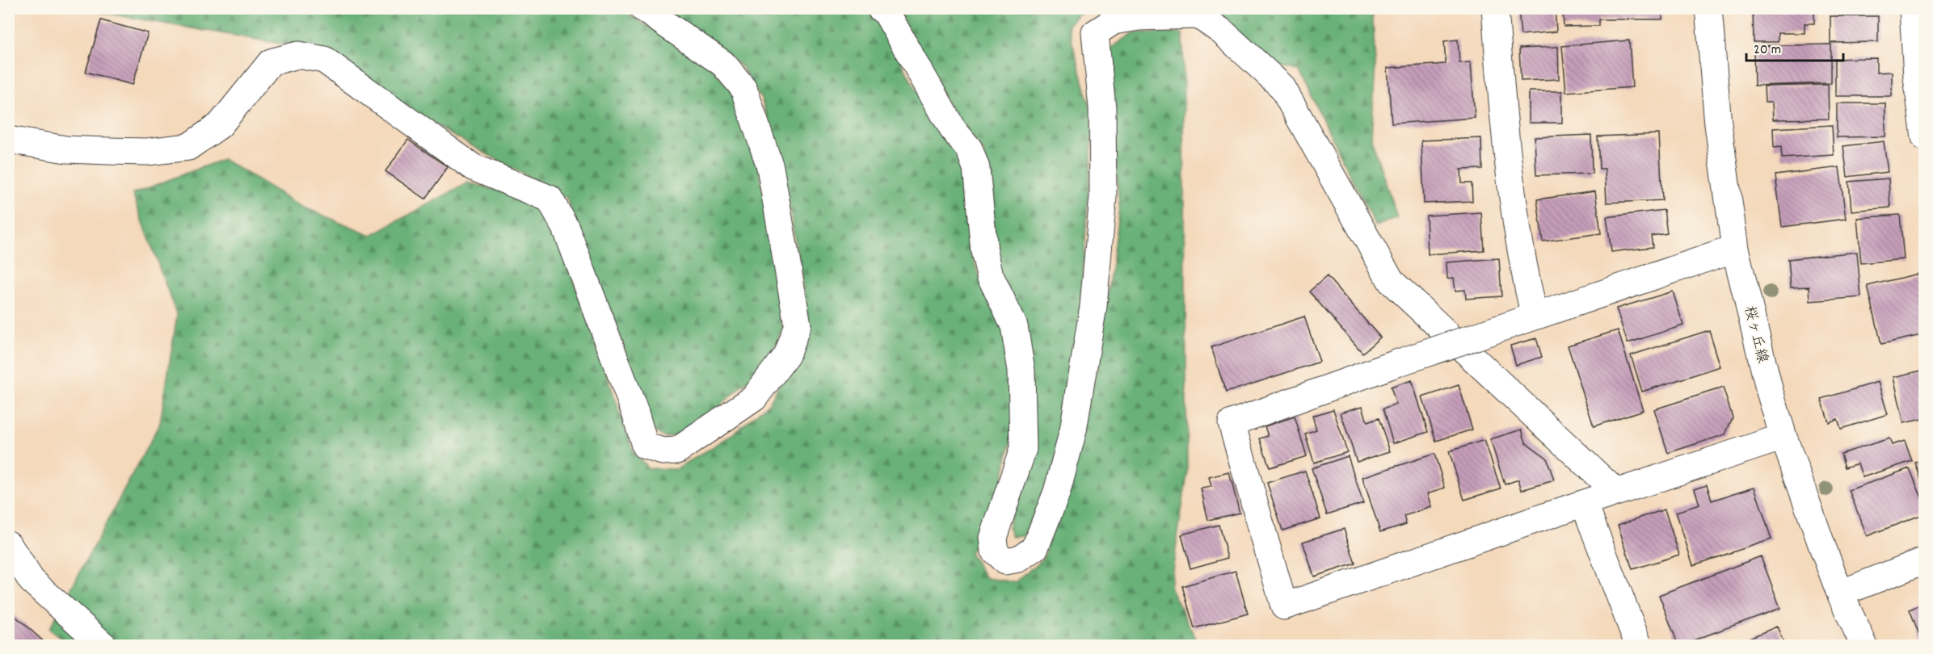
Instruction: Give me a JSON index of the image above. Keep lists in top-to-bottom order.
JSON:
{
  "streets": {
    "street": ["桜ヶ丘線"]
  },
  "scale_bar": "20 m"
}
